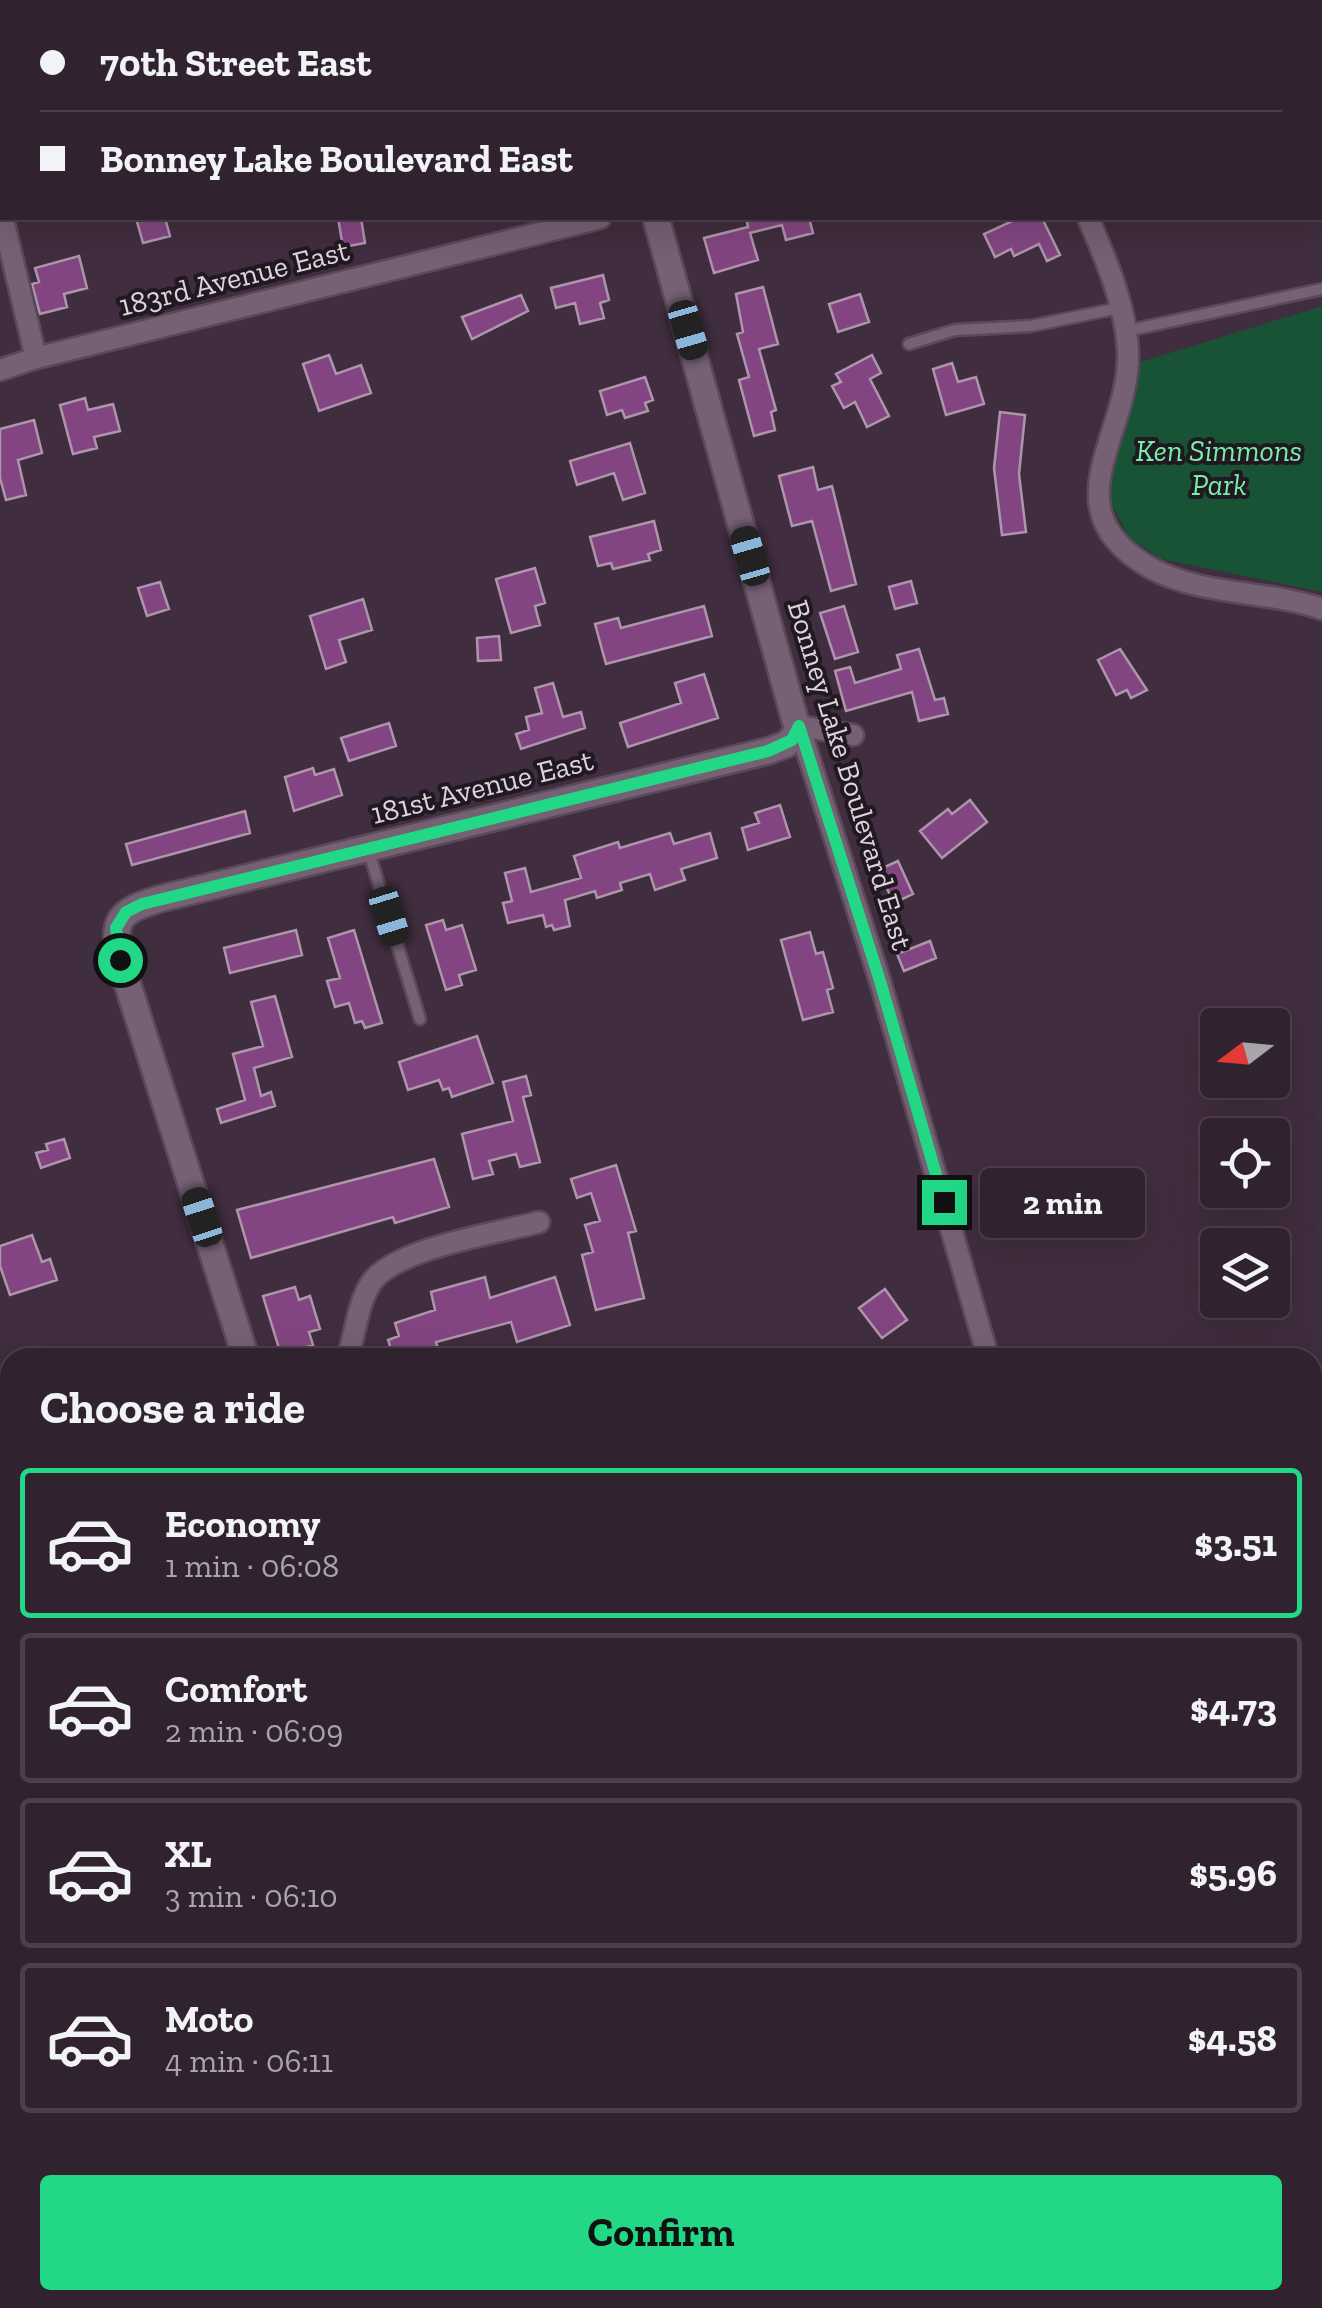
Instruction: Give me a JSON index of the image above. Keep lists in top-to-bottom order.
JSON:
{
  "streets": {
    "street": ["183rd Avenue East", "Bonney Lake Boulevard East", "181st Avenue East"]
  },
  "crossings": [
    ["Bonney Lake Boulevard East", "181st Avenue East"]
  ],
  "parks": ["Ken Simmons Park"],
  "north": "left",
  "page": {
    "banner": ["70th Street East", "Bonney Lake Boulevard East"],
    "bubble": "2 min",
    "heading": "Choose a ride",
    "list": [
      {
        "name": "Economy",
        "note": "1 min · 06:08",
        "value": "$3.51"
      },
      {
        "name": "Comfort",
        "note": "2 min · 06:09",
        "value": "$4.73"
      },
      {
        "name": "XL",
        "note": "3 min · 06:10",
        "value": "$5.96"
      },
      {
        "name": "Moto",
        "note": "4 min · 06:11",
        "value": "$4.58"
      }
    ],
    "buttons": "Confirm"
  }
}
